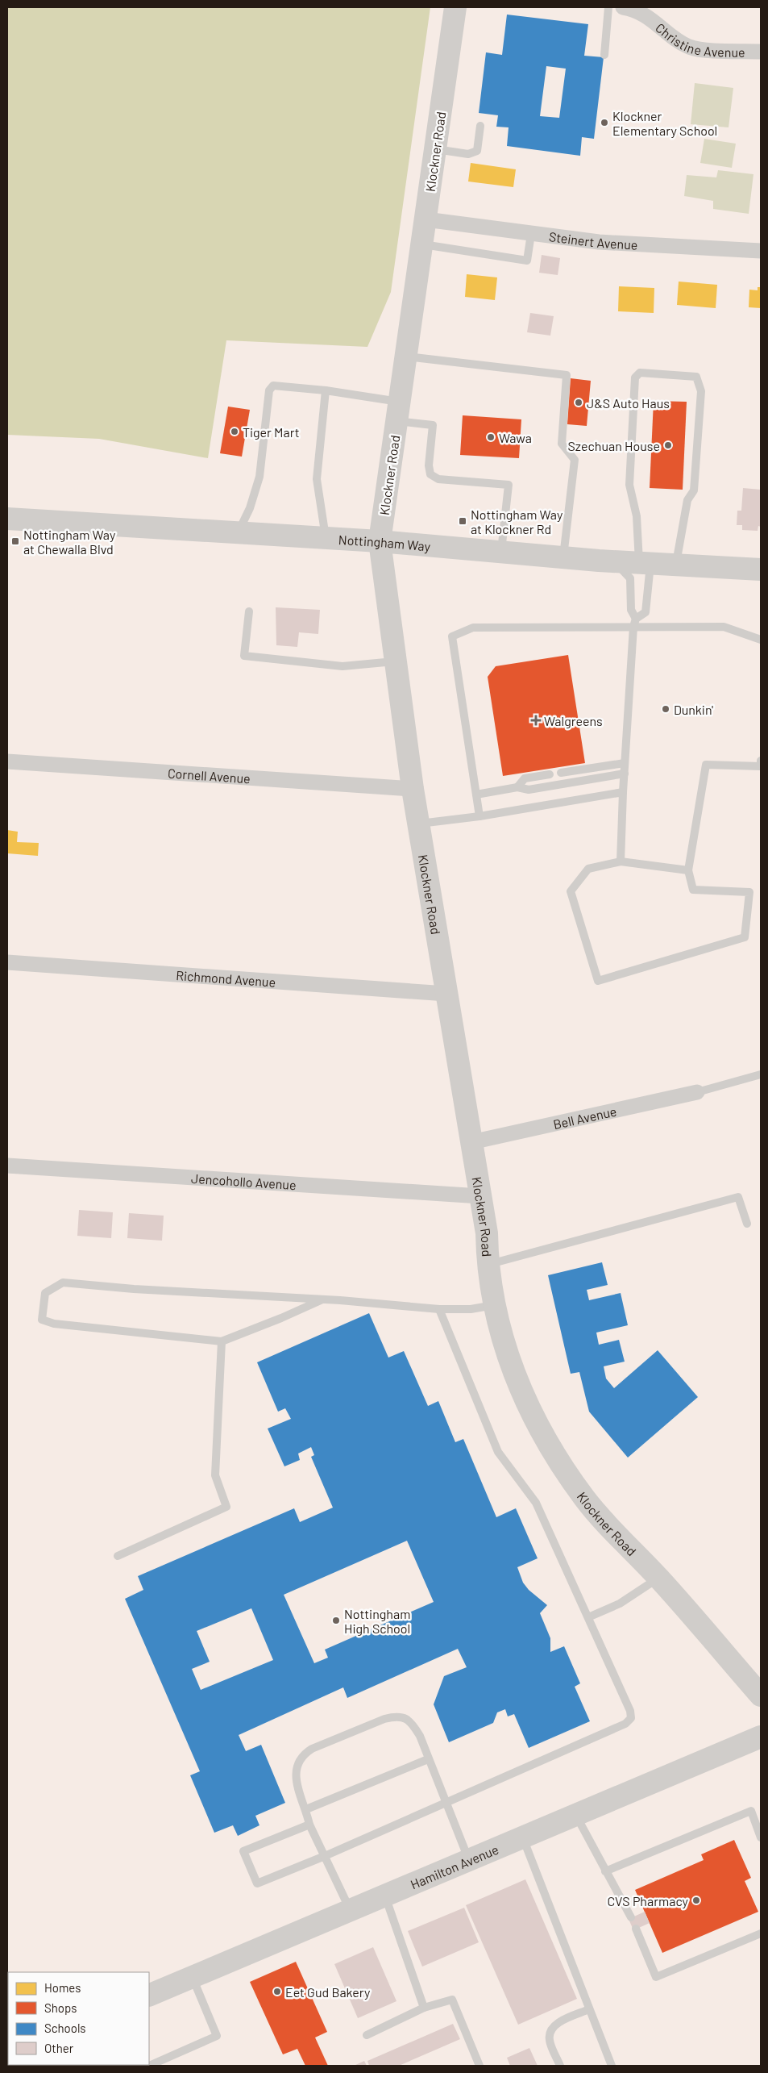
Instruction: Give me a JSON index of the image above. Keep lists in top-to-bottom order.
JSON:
{
  "streets": {
    "main road": ["Klockner Road", "Nottingham Way", "Hamilton Avenue"],
    "street": [
      "Christine Avenue",
      "Steinert Avenue",
      "Cornell Avenue",
      "Richmond Avenue",
      "Bell Avenue",
      "Jencohollo Avenue"
    ]
  },
  "crossings": [
    ["Klockner Road", "Steinert Avenue"],
    ["Klockner Road", "Nottingham Way"],
    ["Klockner Road", "Cornell Avenue"],
    ["Klockner Road", "Richmond Avenue"],
    ["Klockner Road", "Bell Avenue"],
    ["Klockner Road", "Jencohollo Avenue"]
  ],
  "places": {
    "other": [
      "Klockner Elementary School",
      "J&S Auto Haus",
      "Tiger Mart",
      "Wawa",
      "Szechuan House",
      "Dunkin'",
      "Nottingham High School",
      "CVS Pharmacy",
      "Eet Gud Bakery"
    ],
    "transit": ["Nottingham Way at Klockner Rd", "Nottingham Way at Chewalla Blvd"],
    "health": ["Walgreens"]
  },
  "legend": [
    "Homes",
    "Shops",
    "Schools",
    "Other"
  ]
}
